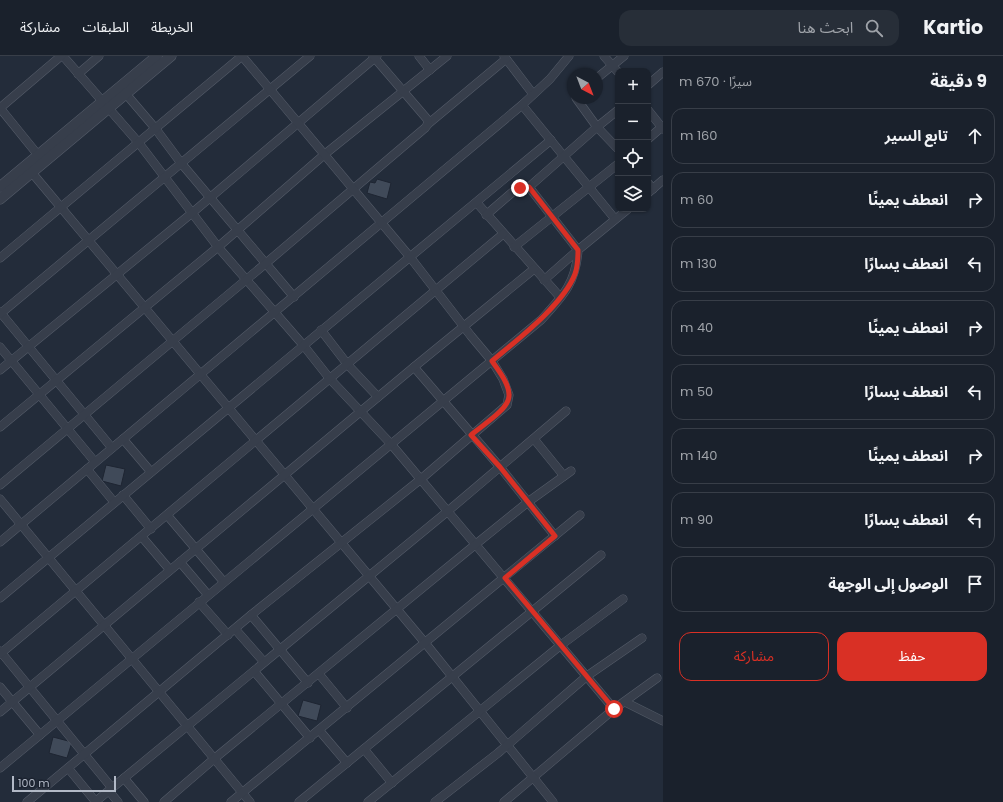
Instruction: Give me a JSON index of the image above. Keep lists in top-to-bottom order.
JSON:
{
  "scale_bar": "100 m",
  "north": "bottom right",
  "page": {
    "header": "Kartio",
    "search": "ابحث هنا",
    "nav": ["الخريطة", "الطبقات", "مشاركة"],
    "heading": ["9 دقيقة", "سيرًا · 670 m"],
    "map_buttons": ["+", "−"],
    "list": [
      ["تابع السير", "160 m"],
      ["انعطف يمينًا", "60 m"],
      ["انعطف يسارًا", "130 m"],
      ["انعطف يمينًا", "40 m"],
      ["انعطف يسارًا", "50 m"],
      ["انعطف يمينًا", "140 m"],
      ["انعطف يسارًا", "90 m"],
      "الوصول إلى الوجهة"
    ],
    "buttons": ["حفظ", "مشاركة"],
    "scale": "100 m"
  }
}
